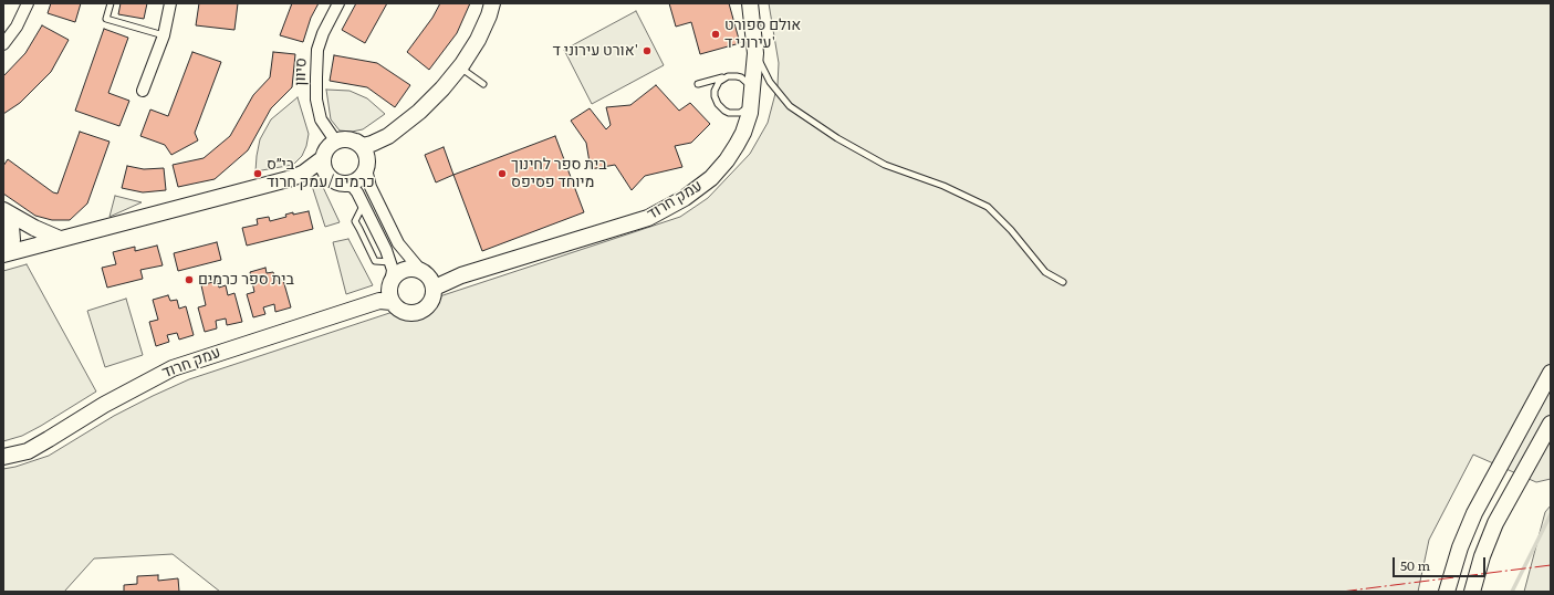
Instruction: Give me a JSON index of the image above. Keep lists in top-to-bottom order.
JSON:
{
  "streets": {
    "street": ["סיוון", "עמק חרוד"]
  },
  "places": [
    "אולם ספורט עירוני ד'",
    "אורט עירוני ד'",
    "בי״ס כרמים/עמק חרוד",
    "בית ספר לחינוך מיוחד פסיפס",
    "בית ספר כרמים"
  ],
  "scale_bar": "50 m"
}
